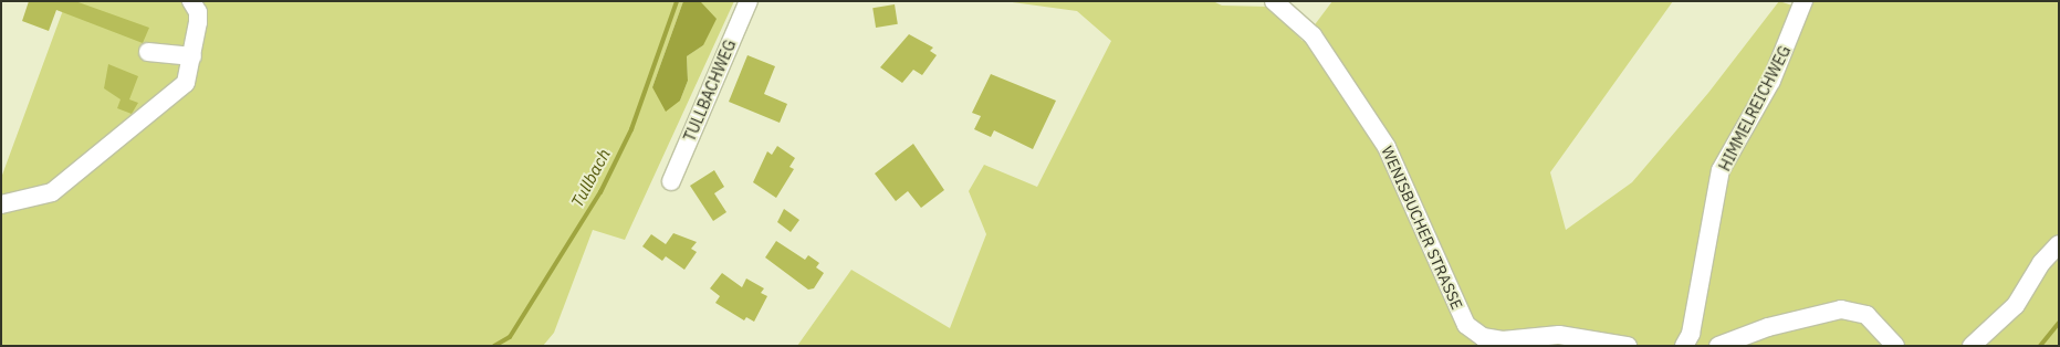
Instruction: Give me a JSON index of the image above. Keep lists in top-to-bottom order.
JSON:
{
  "streets": {
    "street": ["TULLBACHWEG", "HIMMELREICHWEG", "WENISBUCHER STRASSE"]
  },
  "water": ["Tullbach"]
}
